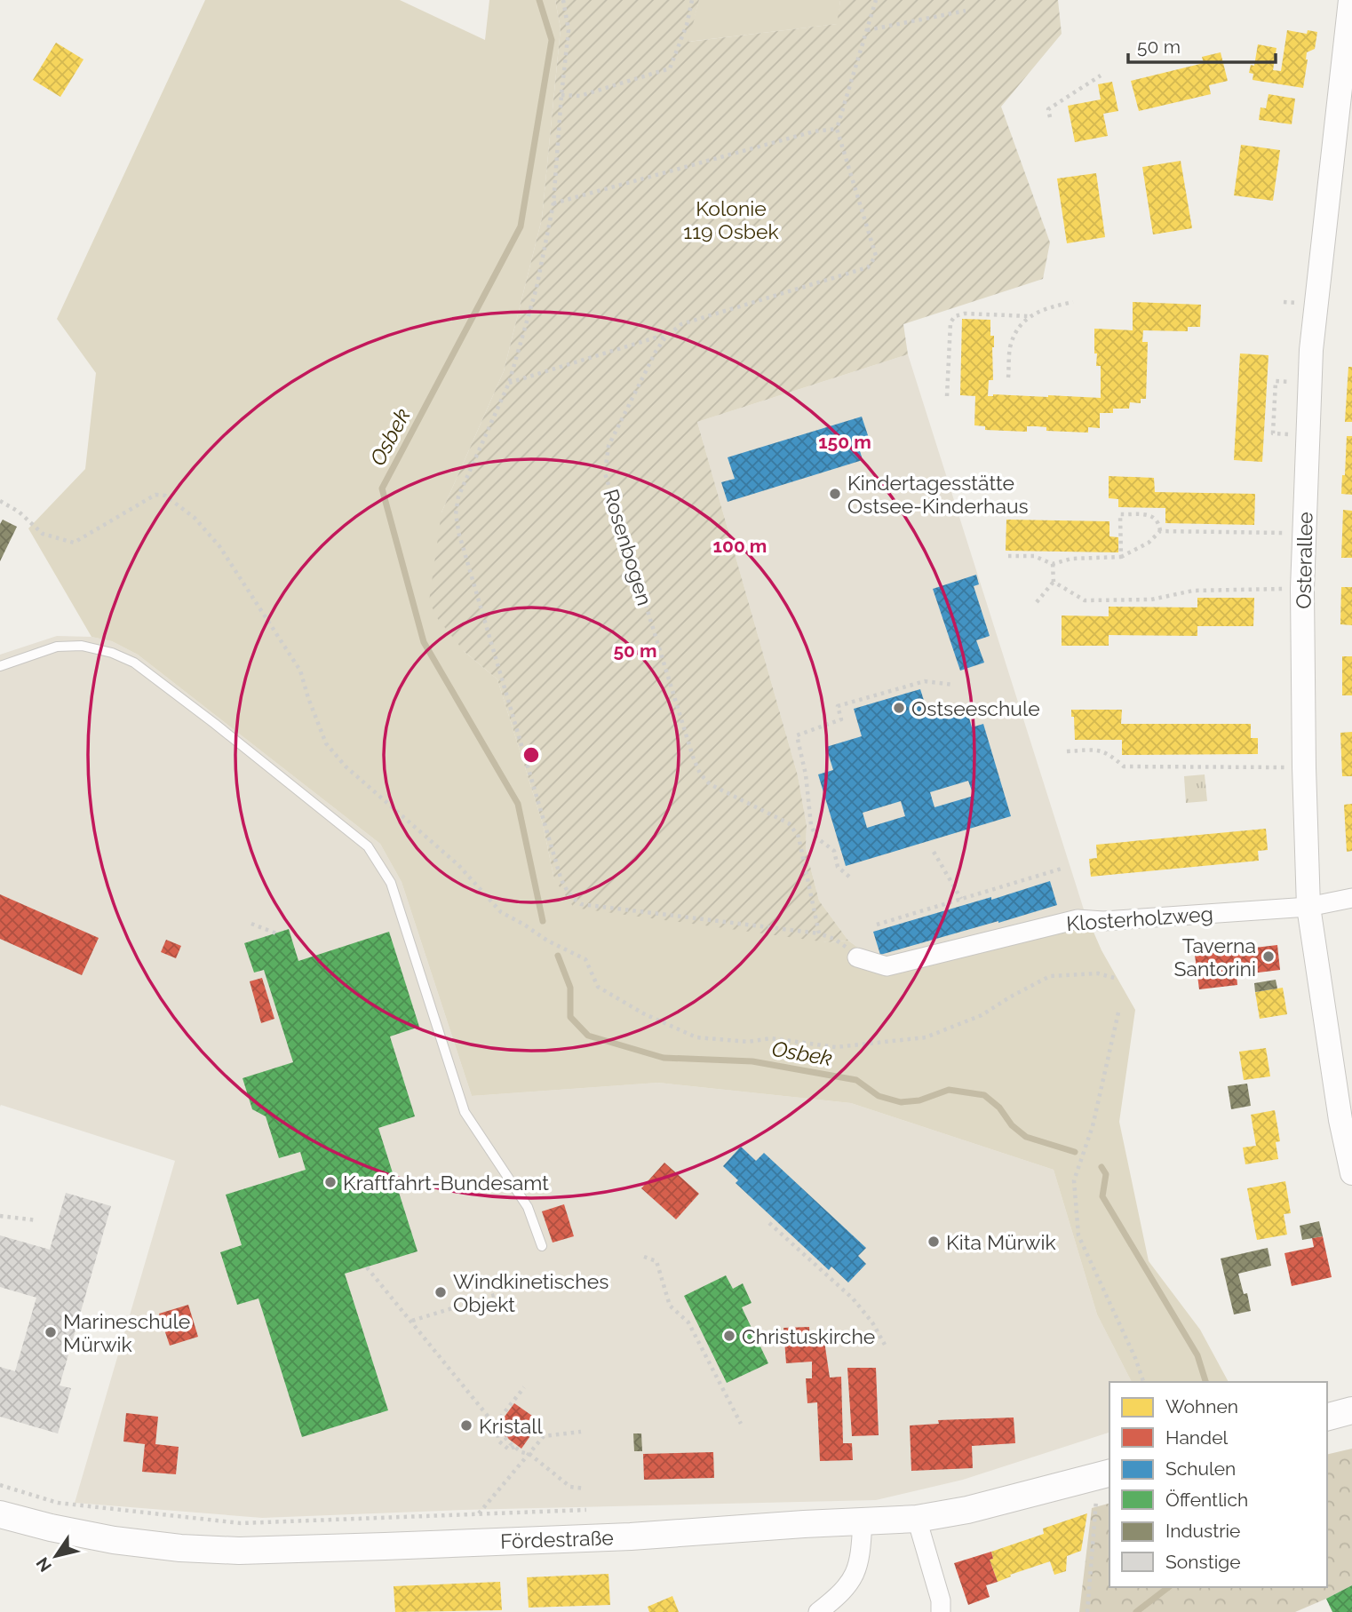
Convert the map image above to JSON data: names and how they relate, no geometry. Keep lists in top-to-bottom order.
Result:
{
  "streets": {
    "main road": ["Fördestraße"],
    "street": ["Osterallee", "Klosterholzweg"],
    "path": ["Rosenbogen"]
  },
  "crossings": [
    ["Osterallee", "Klosterholzweg"]
  ],
  "water": ["Osbek"],
  "parks": ["Kolonie 119 Osbek"],
  "places": [
    "Kindertagesstätte Ostsee-Kinderhaus",
    "Ostseeschule",
    "Taverna Santorini",
    "Kraftfahrt-Bundesamt",
    "Kita Mürwik",
    "Windkinetisches Objekt",
    "Marineschule Mürwik",
    "Christuskirche",
    "Kristall"
  ],
  "legend": [
    "Wohnen",
    "Handel",
    "Schulen",
    "Öffentlich",
    "Industrie",
    "Sonstige"
  ],
  "scale_bar": "50 m",
  "north": "bottom left",
  "rings": ["150 m", "100 m", "50 m"]
}
